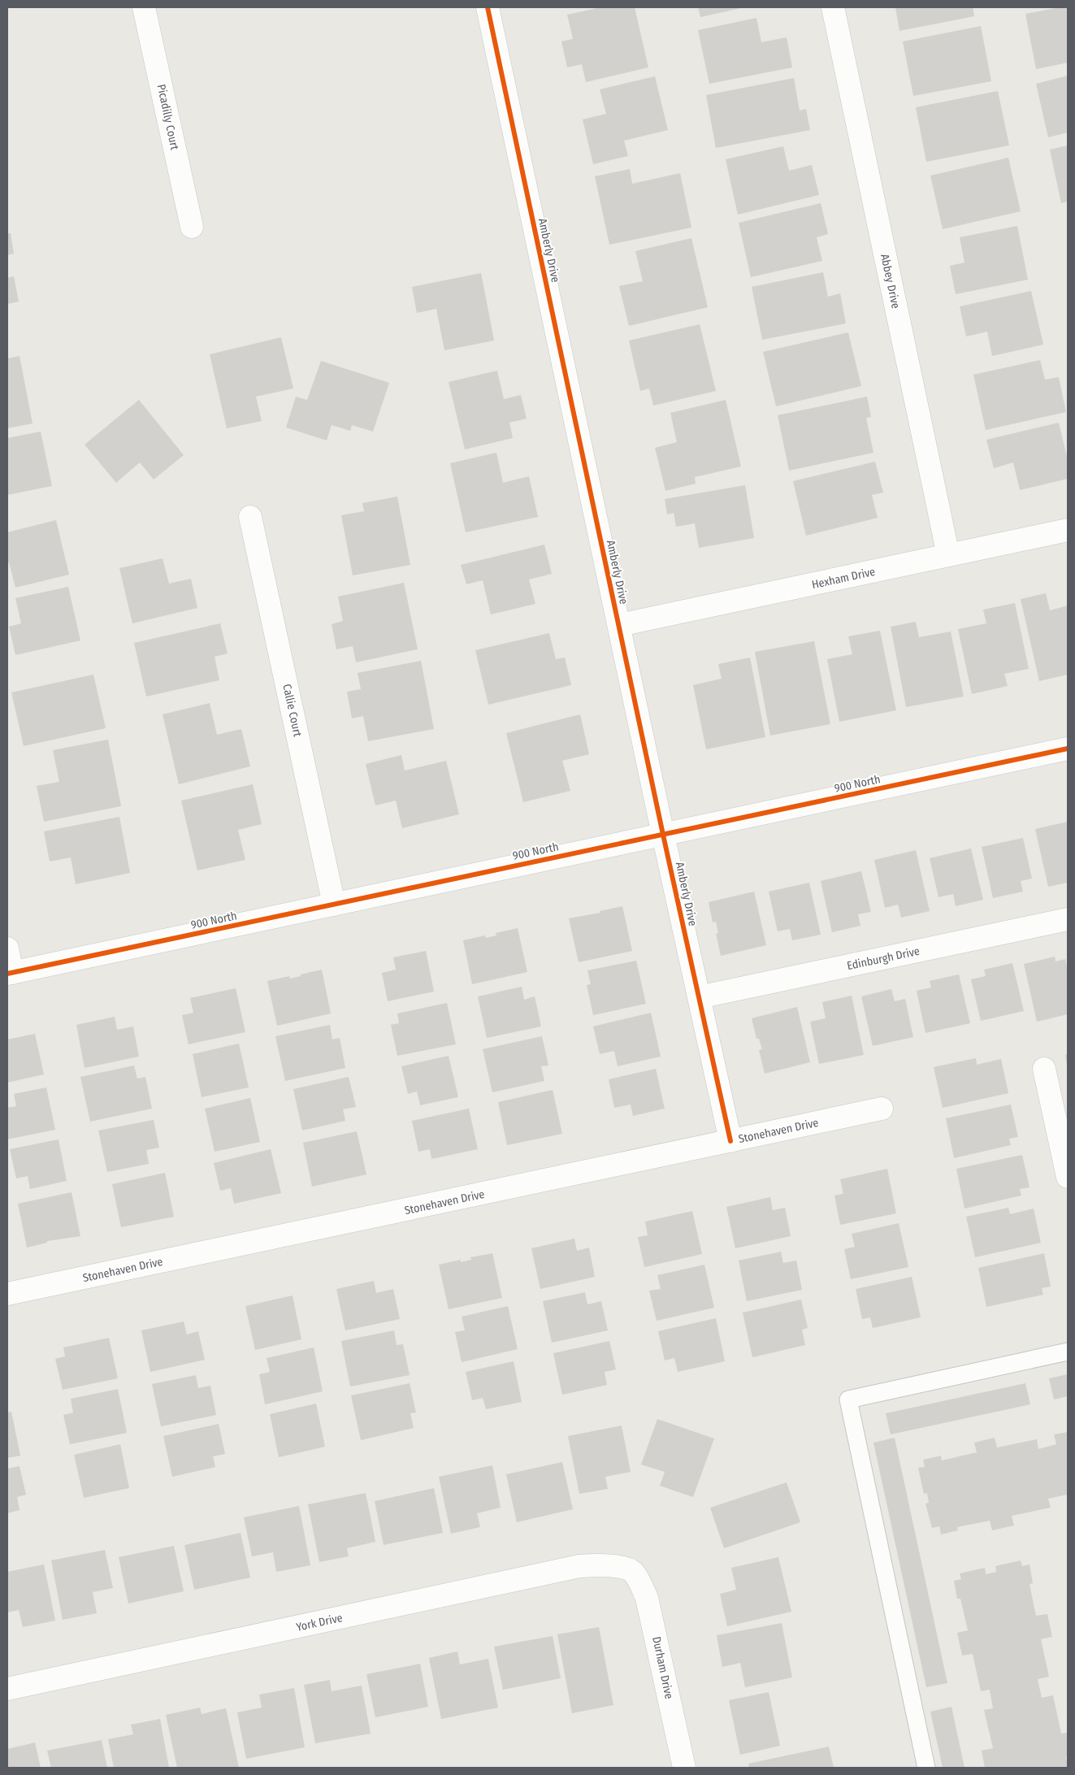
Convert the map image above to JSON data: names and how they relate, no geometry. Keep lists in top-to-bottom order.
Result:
{
  "streets": {
    "street": [
      "Picadilly Court",
      "Amberly Drive",
      "Abbey Drive",
      "Hexham Drive",
      "Callie Court",
      "900 North",
      "Edinburgh Drive",
      "Stonehaven Drive",
      "York Drive",
      "Durham Drive"
    ]
  },
  "crossings": [
    ["Amberly Drive", "Hexham Drive"],
    ["Amberly Drive", "900 North"],
    ["Amberly Drive", "Edinburgh Drive"],
    ["Amberly Drive", "Stonehaven Drive"],
    ["Abbey Drive", "Hexham Drive"],
    ["Callie Court", "900 North"],
    ["York Drive", "Durham Drive"]
  ]
}
